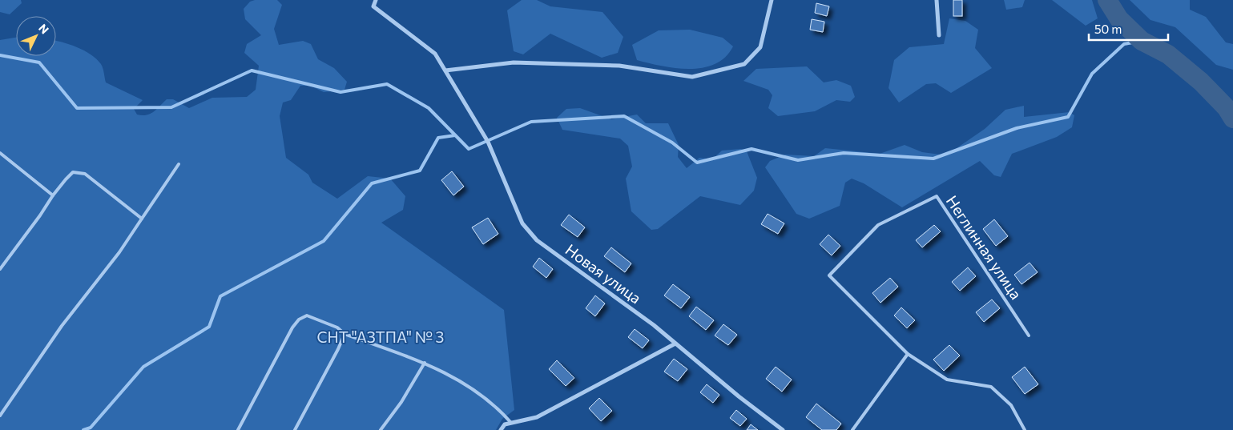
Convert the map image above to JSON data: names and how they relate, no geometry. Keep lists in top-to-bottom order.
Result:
{
  "streets": {
    "street": ["Новая улица"],
    "lane": ["Неглинная улица"]
  },
  "parks": ["СНТ \"АЗТПА\" № 3"],
  "scale_bar": "50 m",
  "north": "top right"
}
